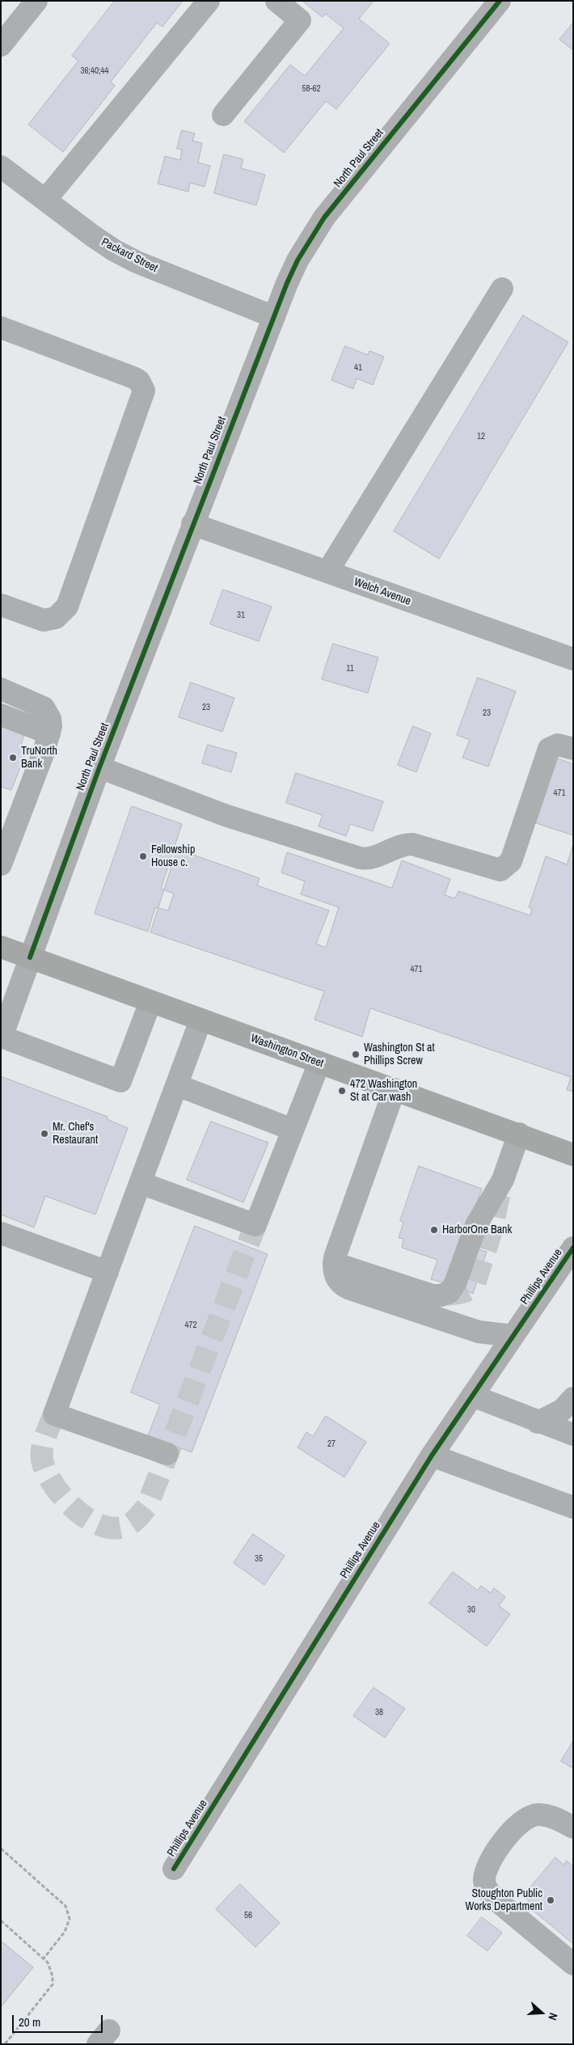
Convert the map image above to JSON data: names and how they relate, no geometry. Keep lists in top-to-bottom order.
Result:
{
  "streets": {
    "main road": ["Washington Street"],
    "street": [
      "North Paul Street",
      "Packard Street",
      "Welch Avenue",
      "Phillips Avenue"
    ]
  },
  "crossings": [
    ["North Paul Street", "Packard Street"],
    ["North Paul Street", "Welch Avenue"],
    ["North Paul Street", "Washington Street"]
  ],
  "places": [
    "TruNorth Bank",
    "Fellowship House c.",
    "Washington St at Phillips Screw",
    "472 Washington St at Car wash",
    "Mr. Chef's Restaurant",
    "HarborOne Bank",
    "Stoughton Public Works Department"
  ],
  "house_numbers": [
    "36;40;44",
    "58-62",
    "41",
    "12",
    "31",
    "11",
    "23",
    "23",
    "471",
    "471",
    "472",
    "27",
    "35",
    "30",
    "38",
    "56"
  ],
  "scale_bar": "20 m",
  "north": "right"
}
